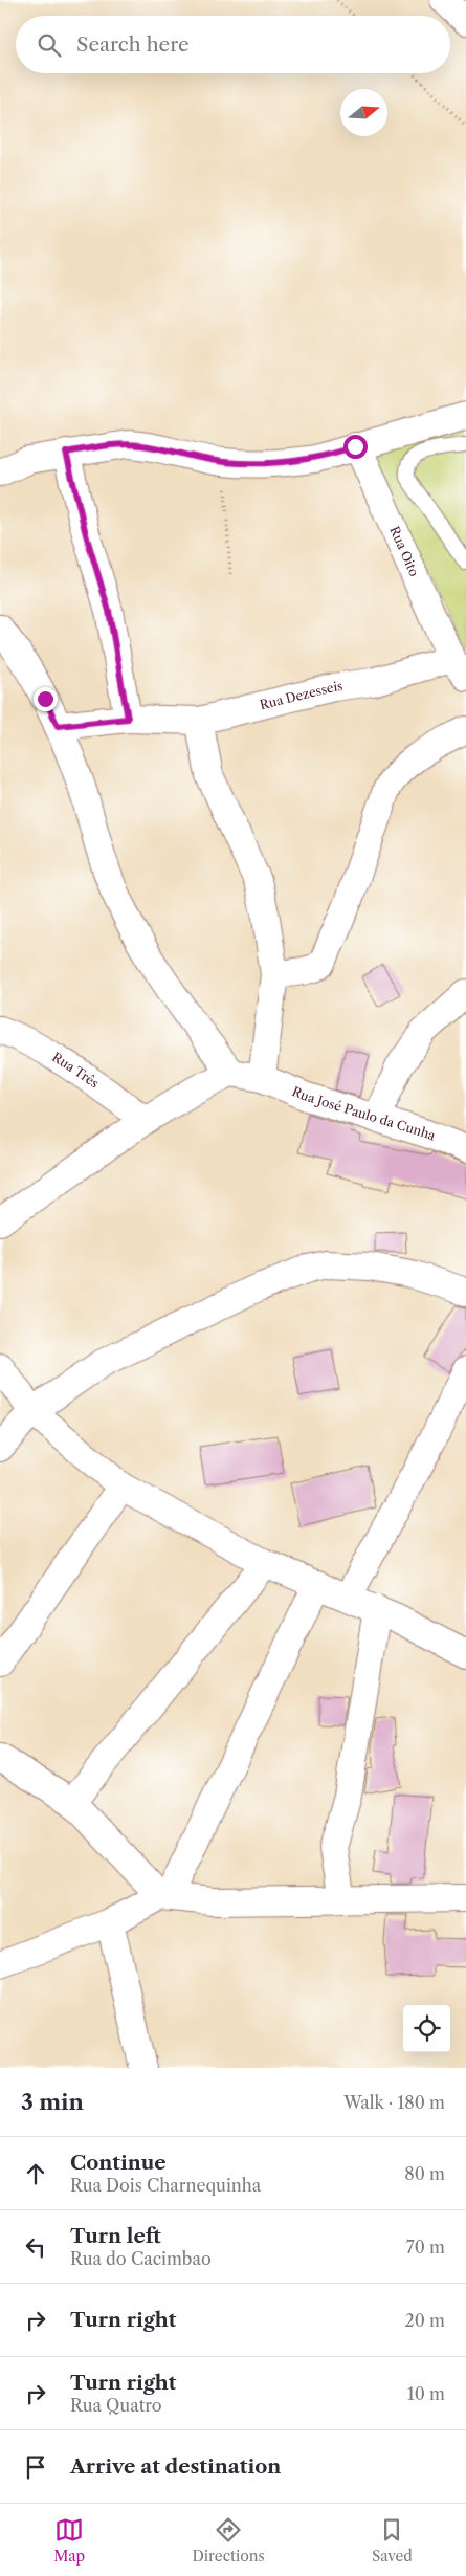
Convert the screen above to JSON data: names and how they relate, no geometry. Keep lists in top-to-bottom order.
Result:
{
  "streets": {
    "street": [
      "Rua Oito",
      "Rua Dezesseis",
      "Rua Três",
      "Rua José Paulo da Cunha"
    ]
  },
  "crossings": [
    ["Rua Oito", "Rua Dezesseis"]
  ],
  "north": "right",
  "page": {
    "search": "Search here",
    "heading": ["3 min", "Walk · 180 m"],
    "list": [
      ["Continue", "Rua Dois Charnequinha", "80 m"],
      ["Turn left", "Rua do Cacimbao", "70 m"],
      ["Turn right", "20 m"],
      ["Turn right", "Rua Quatro", "10 m"],
      "Arrive at destination"
    ],
    "nav": ["Map", "Directions", "Saved"]
  }
}
